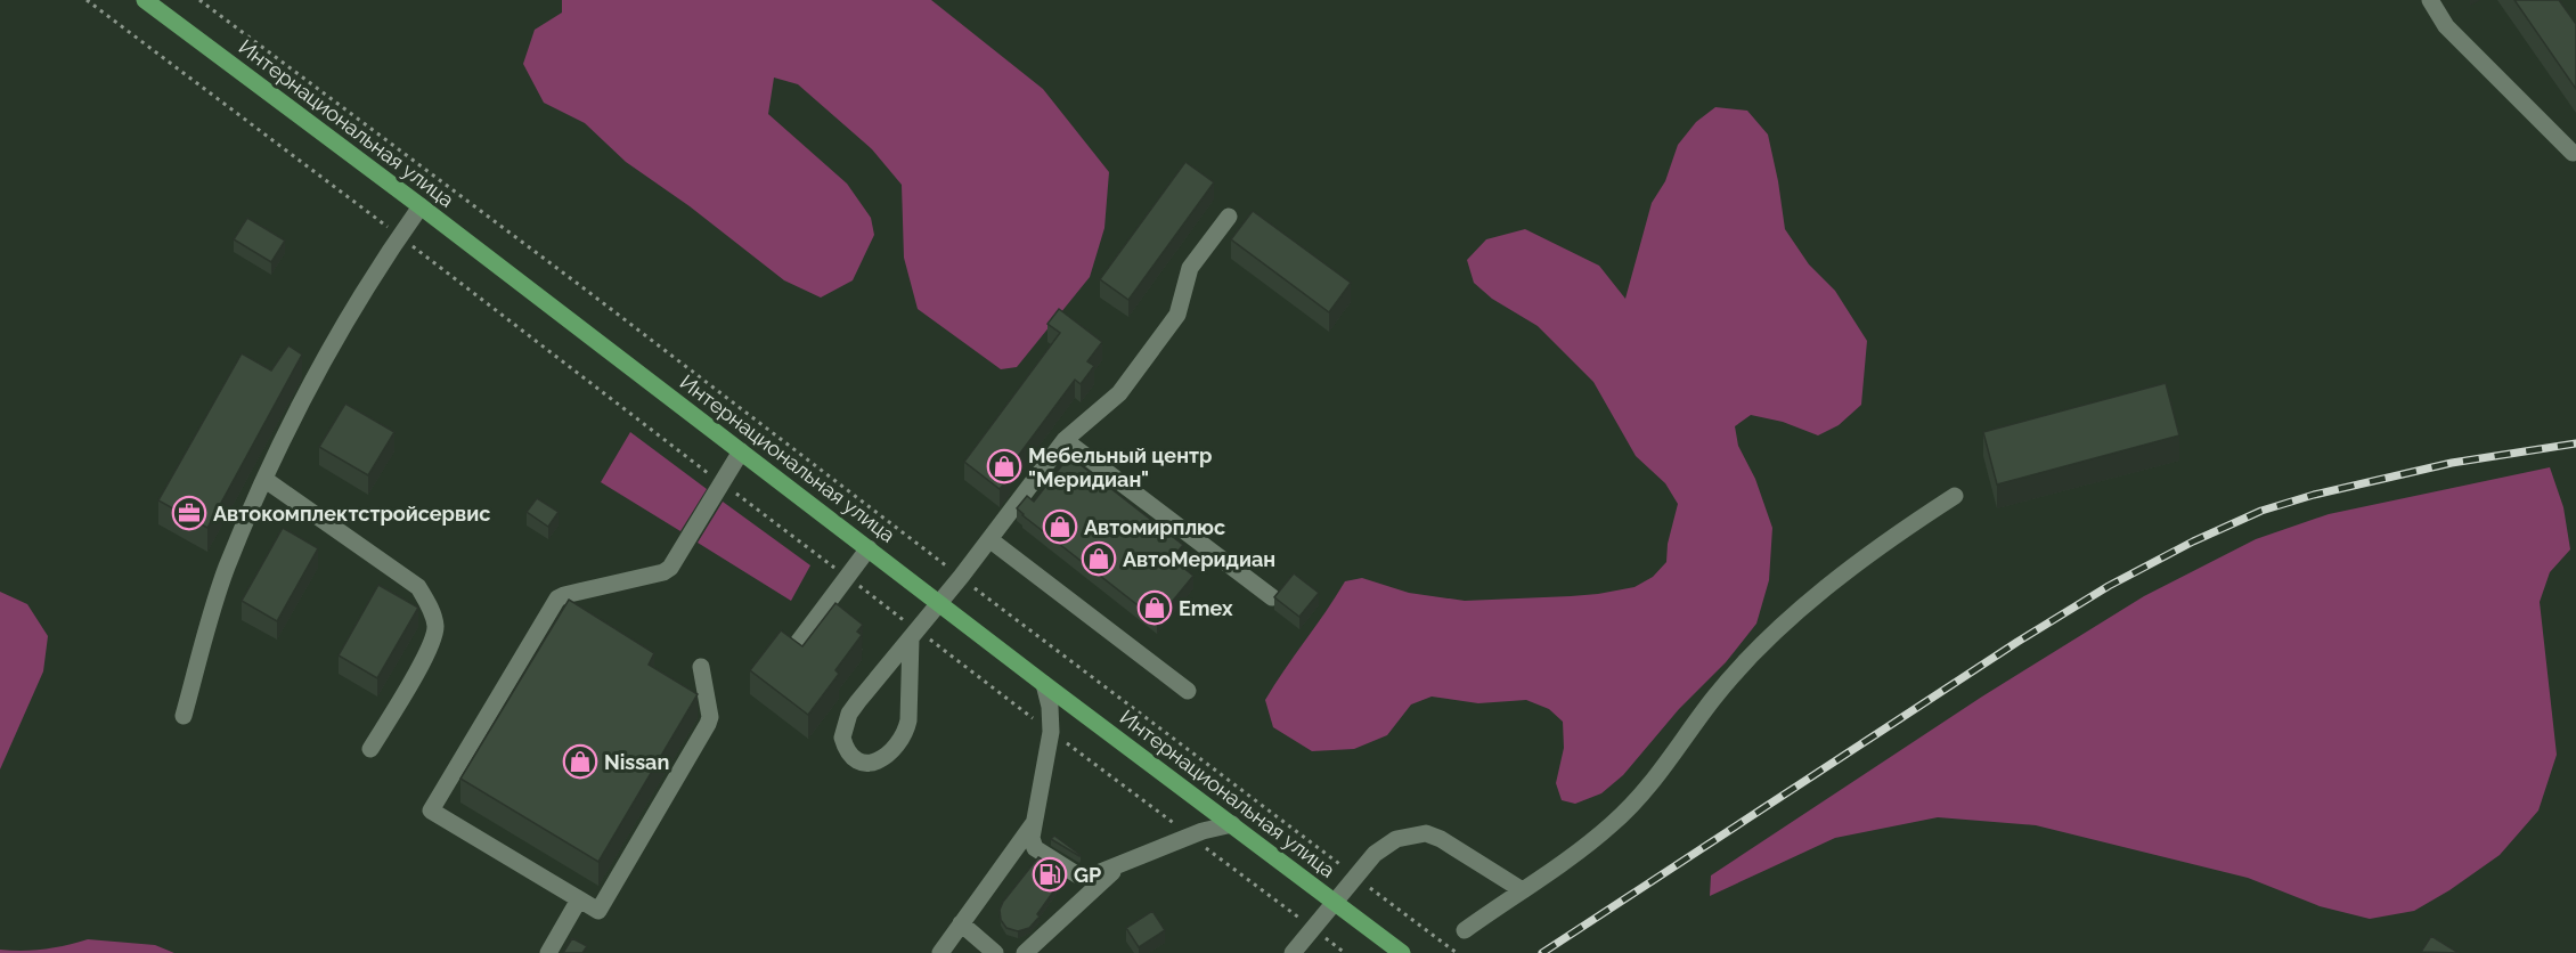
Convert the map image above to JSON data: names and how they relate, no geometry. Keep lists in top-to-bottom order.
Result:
{
  "streets": {
    "main road": ["Интернациональная улица"]
  },
  "places": {
    "shop": [
      "Мебельный центр \"Меридиан\"",
      "Автомирплюс",
      "АвтоМеридиан",
      "Emex",
      "Nissan"
    ],
    "office": ["Автокомплектстройсервис"],
    "fuel station": ["GP"]
  }
}
